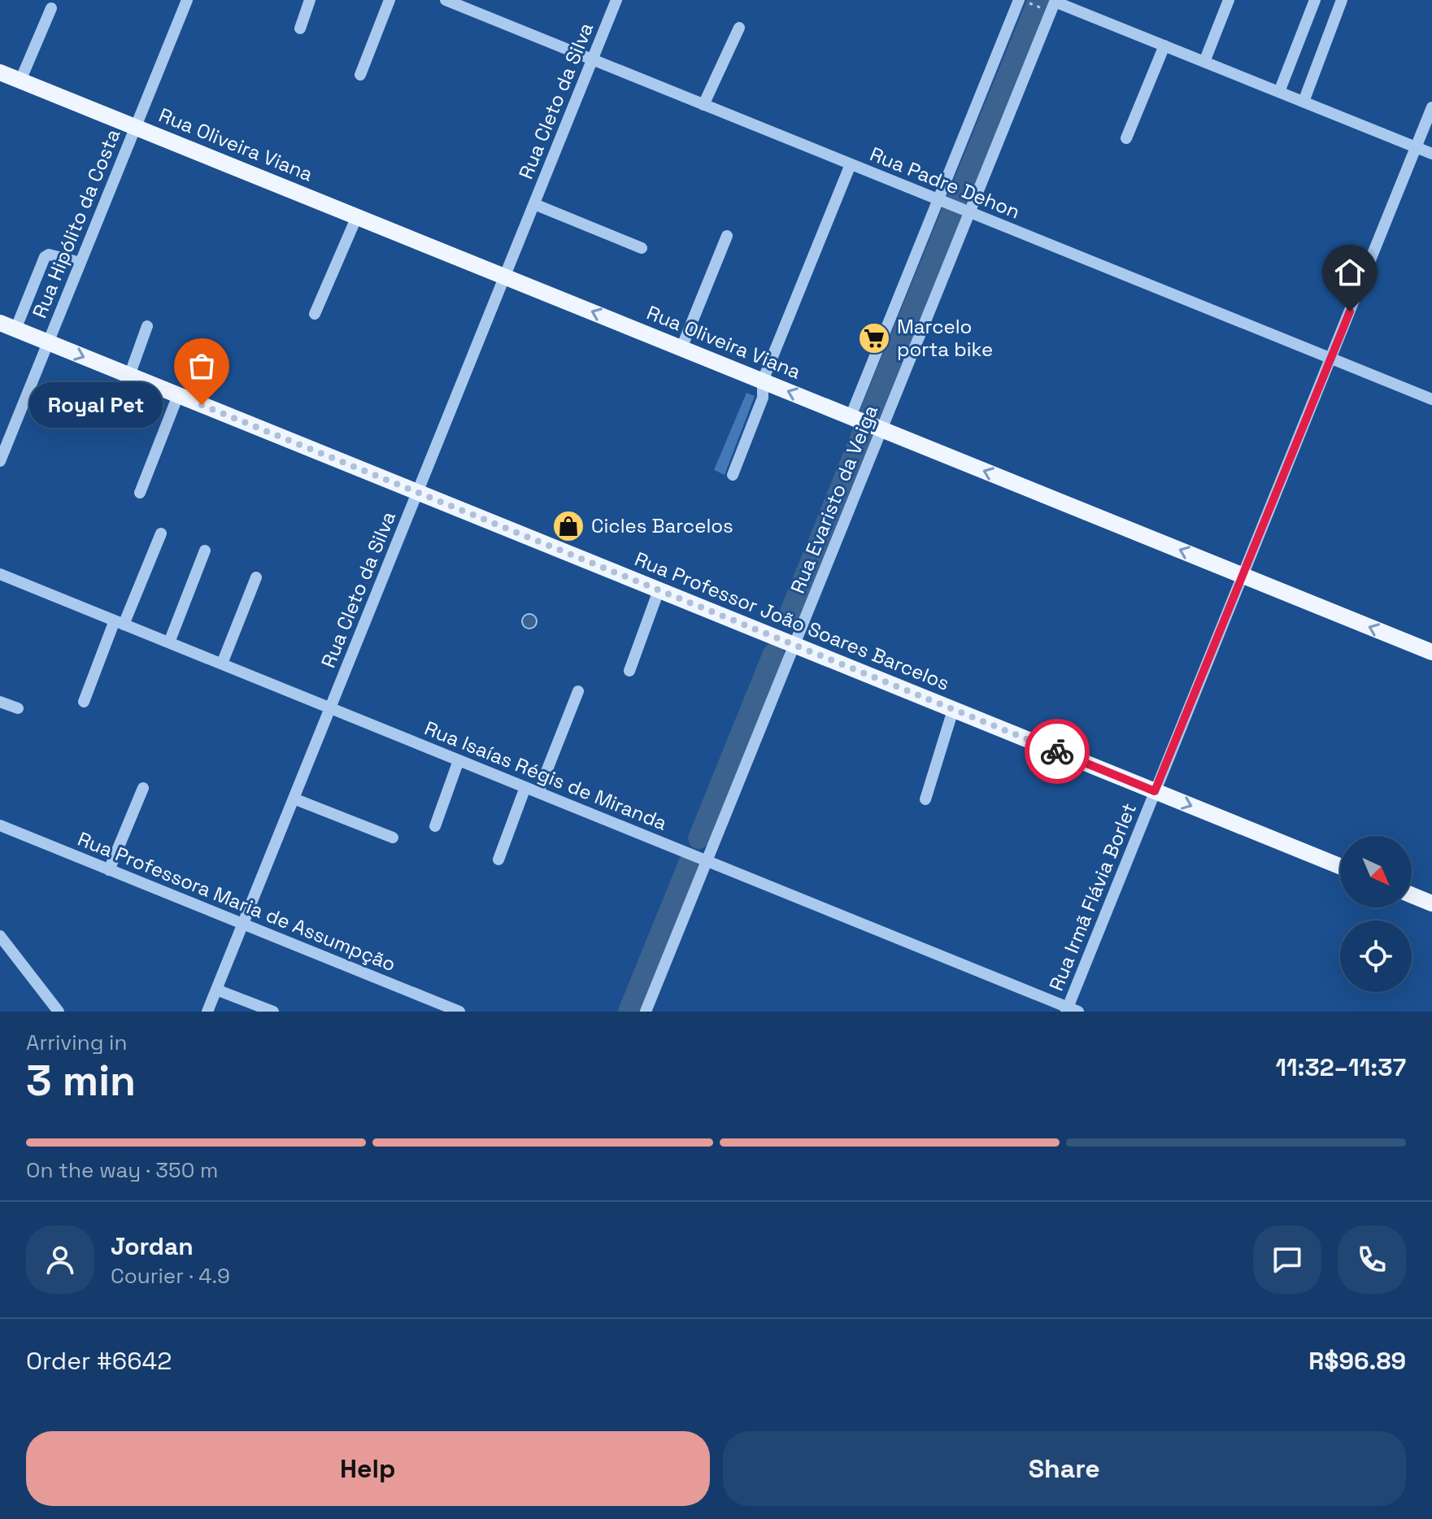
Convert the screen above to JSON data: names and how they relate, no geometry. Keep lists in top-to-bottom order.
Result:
{
  "streets": {
    "main road": ["Rua Oliveira Viana", "Rua Professor João Soares Barcelos"],
    "street": [
      "Rua Cleto da Silva",
      "Rua Padre Dehon",
      "Rua Hipólito da Costa",
      "Rua Evaristo da Veiga",
      "Rua Isaías Régis de Miranda",
      "Rua Irmã Flávia Borlet",
      "Rua Professora Maria de Assumpção"
    ]
  },
  "crossings": [
    ["Rua Cleto da Silva", "Rua Oliveira Viana"],
    ["Rua Cleto da Silva", "Rua Padre Dehon"],
    ["Rua Cleto da Silva", "Rua Professor João Soares Barcelos"],
    ["Rua Cleto da Silva", "Rua Isaías Régis de Miranda"],
    ["Rua Cleto da Silva", "Rua Professora Maria de Assumpção"],
    ["Rua Oliveira Viana", "Rua Hipólito da Costa"],
    ["Rua Oliveira Viana", "Rua Evaristo da Veiga"],
    ["Rua Oliveira Viana", "Rua Irmã Flávia Borlet"],
    ["Rua Padre Dehon", "Rua Evaristo da Veiga"],
    ["Rua Padre Dehon", "Rua Irmã Flávia Borlet"],
    ["Rua Hipólito da Costa", "Rua Professor João Soares Barcelos"],
    ["Rua Evaristo da Veiga", "Rua Professor João Soares Barcelos"],
    ["Rua Evaristo da Veiga", "Rua Isaías Régis de Miranda"],
    ["Rua Professor João Soares Barcelos", "Rua Irmã Flávia Borlet"],
    ["Rua Isaías Régis de Miranda", "Rua Irmã Flávia Borlet"]
  ],
  "one_way": ["Rua Oliveira Viana"],
  "places": {
    "supermarket": ["Marcelo porta bike"],
    "other": ["Royal Pet"],
    "shop": ["Cicles Barcelos"]
  },
  "north": "bottom right",
  "page": {
    "bubble": "Royal Pet",
    "heading": ["3 min", "Arriving in", "11:32–11:37"],
    "panel": [
      "Jordan",
      "Courier · 4.9",
      "Order #6642",
      "R$96.89"
    ],
    "bar": "On the way · 350 m",
    "buttons": ["Help", "Share"]
  }
}
